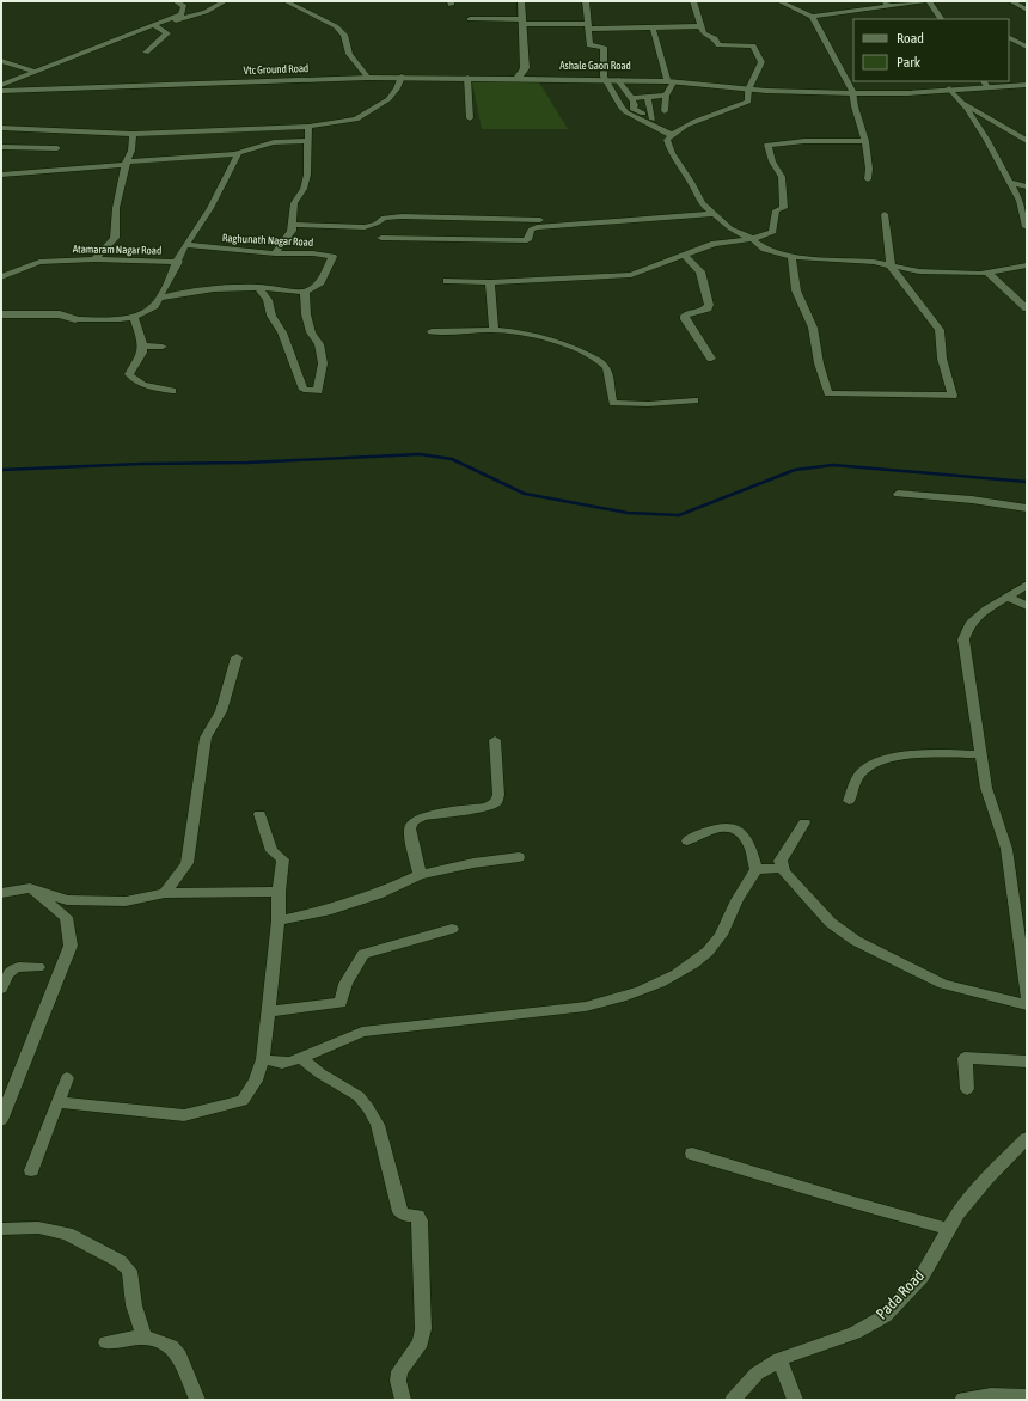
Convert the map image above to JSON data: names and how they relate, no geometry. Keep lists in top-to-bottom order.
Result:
{
  "streets": {
    "street": [
      "Ashale Gaon Road",
      "Vtc Ground Road",
      "Raghunath Nagar Road",
      "Atamaram Nagar Road",
      "Pada Road"
    ]
  },
  "crossings": [
    ["Ashale Gaon Road", "Vtc Ground Road"]
  ],
  "legend": ["Road", "Park"]
}
